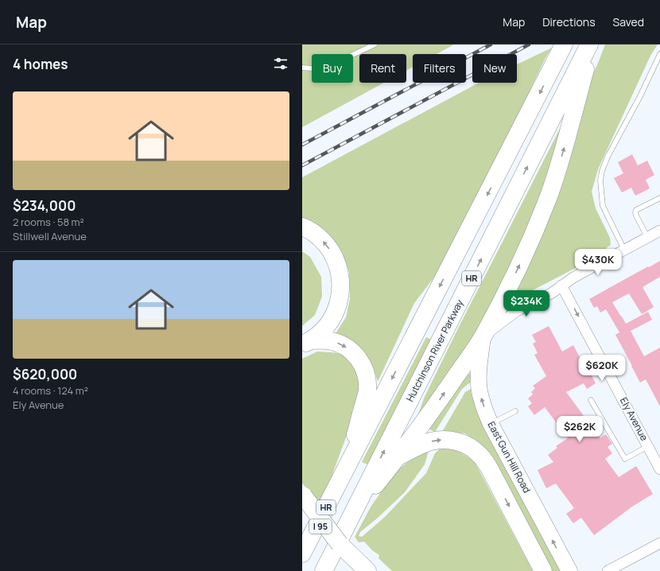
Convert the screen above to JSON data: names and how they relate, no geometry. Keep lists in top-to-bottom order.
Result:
{
  "streets": {
    "highway": ["HR", "Hutchinson River Parkway", "I 95"],
    "main road": ["East Gun Hill Road"],
    "street": ["Ely Avenue"]
  },
  "one_way": ["Ely Avenue", "East Gun Hill Road"],
  "page": {
    "header": "Map",
    "nav": ["Map", "Directions", "Saved"],
    "heading": "4 homes",
    "chip": [
      "Buy",
      "Rent",
      "Filters",
      "New"
    ],
    "list": [
      {
        "name": "$234,000",
        "note": "2 rooms · 58 m² · Stillwell Avenue"
      },
      {
        "name": "$620,000",
        "note": "4 rooms · 124 m² · Ely Avenue"
      }
    ],
    "price": [
      "$430K",
      "$234K",
      "$620K",
      "$262K"
    ]
  }
}
